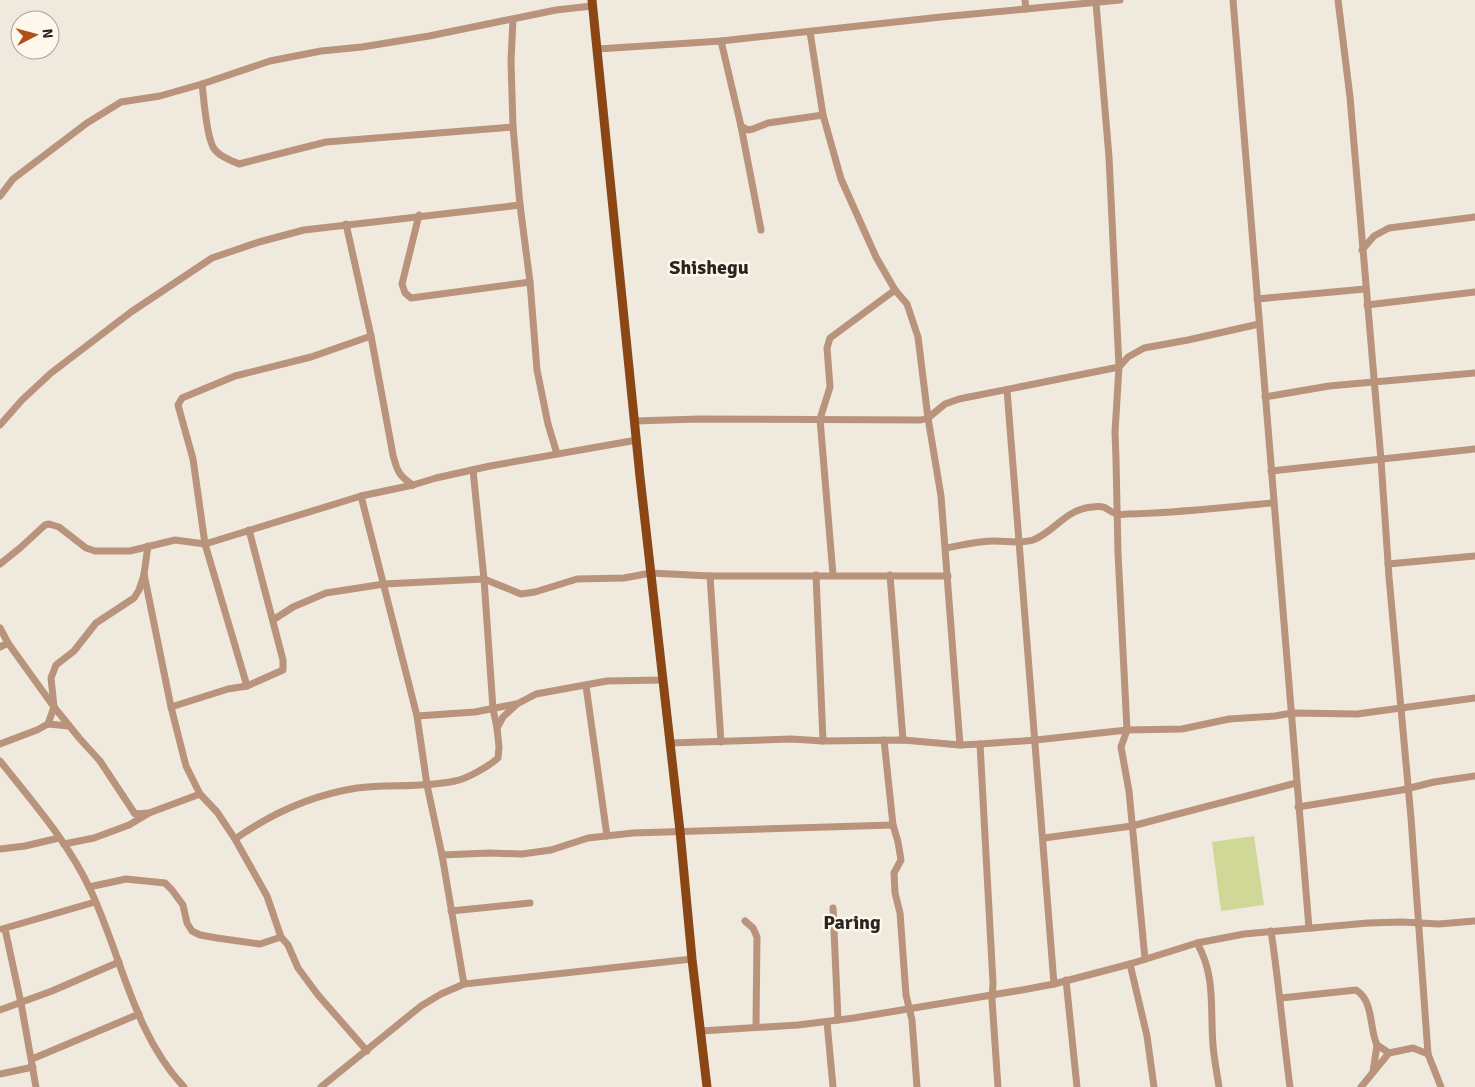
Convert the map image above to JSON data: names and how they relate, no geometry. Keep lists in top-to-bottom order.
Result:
{
  "districts": ["Shishegu", "Paring"],
  "north": "right"
}
